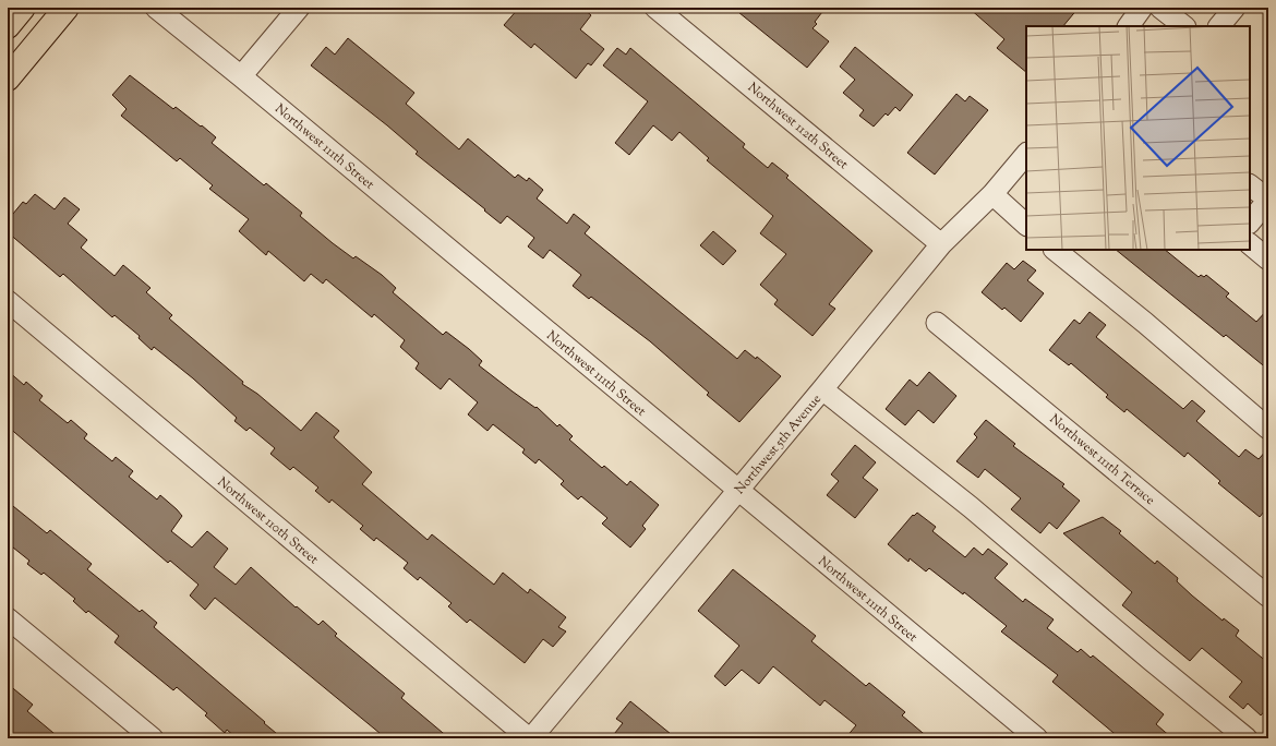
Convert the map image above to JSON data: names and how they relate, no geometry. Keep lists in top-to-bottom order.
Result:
{
  "streets": {
    "street": [
      "Northwest 112th Street",
      "Northwest 111th Street",
      "Northwest 5th Avenue",
      "Northwest 111th Terrace",
      "Northwest 110th Street"
    ]
  },
  "crossings": [
    ["Northwest 112th Street", "Northwest 5th Avenue"],
    ["Northwest 111th Street", "Northwest 5th Avenue"],
    ["Northwest 5th Avenue", "Northwest 110th Street"]
  ]
}
